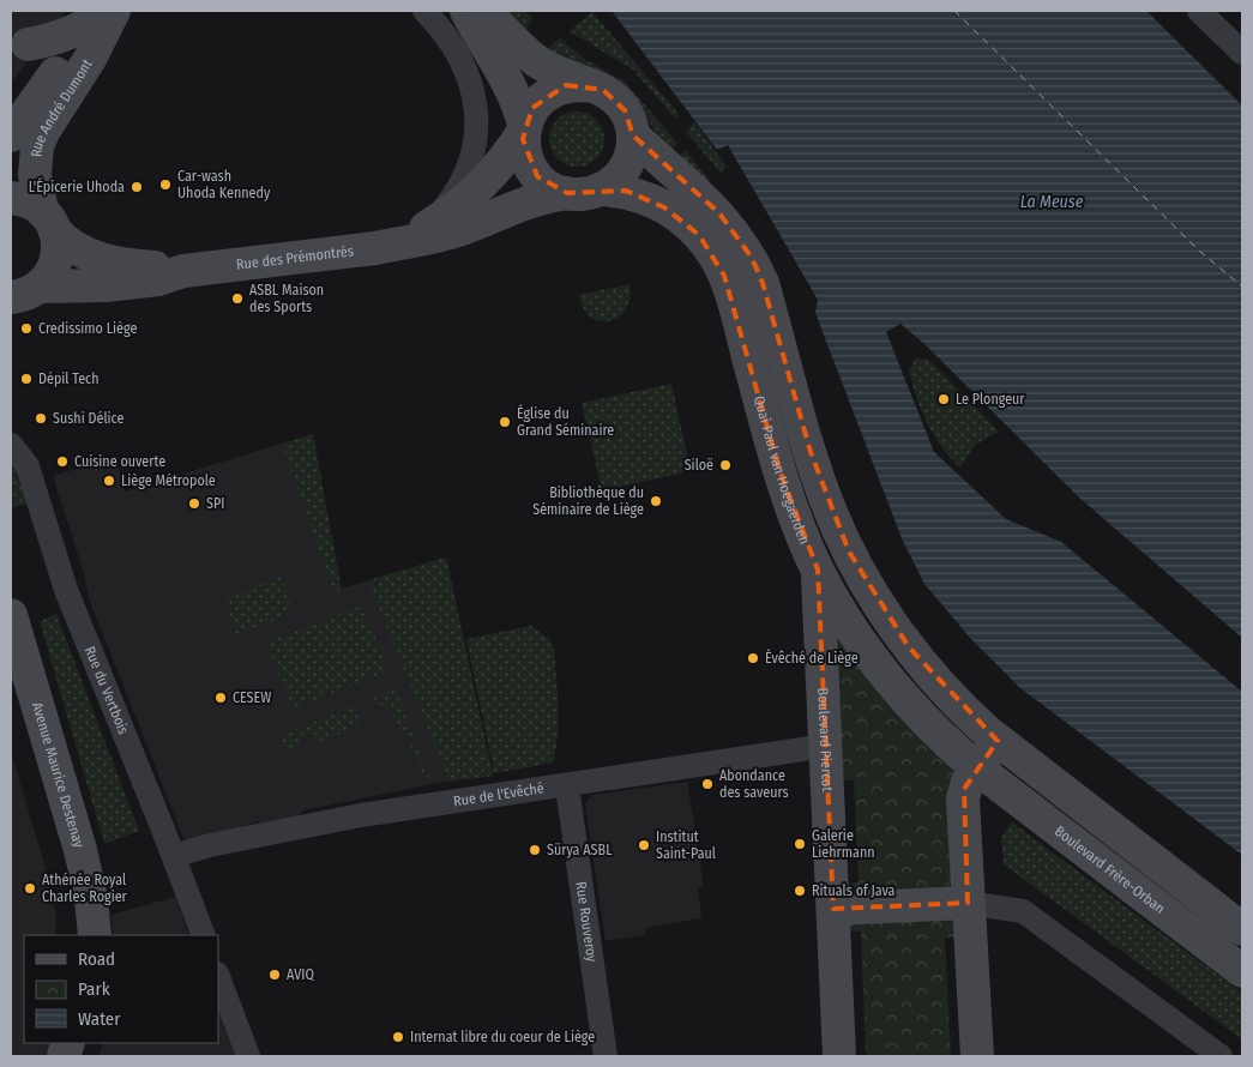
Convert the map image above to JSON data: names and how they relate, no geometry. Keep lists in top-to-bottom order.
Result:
{
  "streets": {
    "street": [
      "Rue André Dumont",
      "Rue des Prémontrés",
      "Quai Paul van Hoegaerden",
      "Rue du Vertbois",
      "Boulevard Piercot",
      "Avenue Maurice Destenay",
      "Rue de l'Evêché",
      "Boulevard Frère-Orban",
      "Rue Rouveroy"
    ]
  },
  "crossings": [
    ["Rue André Dumont", "Rue des Prémontrés"],
    ["Rue des Prémontrés", "Quai Paul van Hoegaerden"],
    ["Quai Paul van Hoegaerden", "Boulevard Piercot"],
    ["Quai Paul van Hoegaerden", "Boulevard Frère-Orban"],
    ["Rue du Vertbois", "Rue de l'Evêché"],
    ["Boulevard Piercot", "Rue de l'Evêché"],
    ["Rue de l'Evêché", "Rue Rouveroy"]
  ],
  "water": ["La Meuse"],
  "places": [
    "Car-wash Uhoda Kennedy",
    "L'Épicerie Uhoda",
    "ASBL Maison des Sports",
    "Credissimo Liège",
    "Dépil Tech",
    "Le Plongeur",
    "Sushi Délice",
    "Église du Grand Séminaire",
    "Cuisine ouverte",
    "Siloë",
    "Liège Métropole",
    "Bibliothèque du Séminaire de Liège",
    "SPI",
    "Évêché de Liège",
    "CESEW",
    "Abondance des saveurs",
    "Galerie Liehrmann",
    "Institut Saint-Paul",
    "Sürya ASBL",
    "Athénée Royal Charles Rogier",
    "Rituals of Java",
    "AVIQ",
    "Internat libre du coeur de Liège"
  ],
  "legend": ["Road", "Park", "Water"]
}
